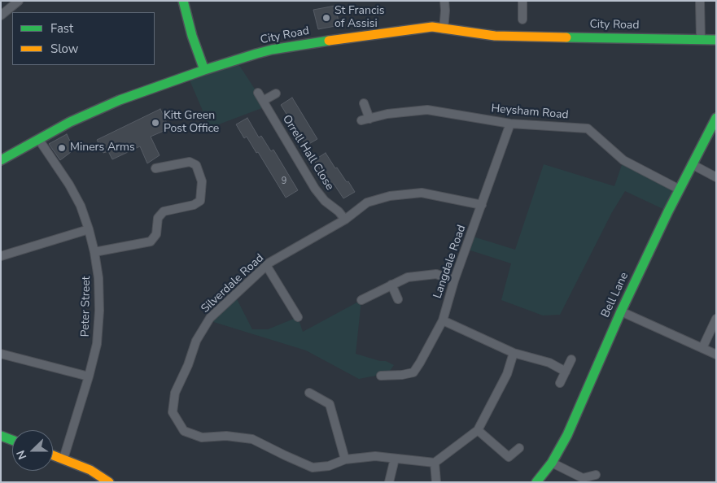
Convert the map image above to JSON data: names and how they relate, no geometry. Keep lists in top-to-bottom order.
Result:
{
  "streets": {
    "street": [
      "City Road",
      "Heysham Road",
      "Orrell Hall Close",
      "Langdale Road",
      "Silverdale Road",
      "Bell Lane",
      "Peter Street"
    ]
  },
  "crossings": [
    ["City Road", "Peter Street"],
    ["Heysham Road", "Langdale Road"],
    ["Heysham Road", "Bell Lane"],
    ["Orrell Hall Close", "Silverdale Road"],
    ["Langdale Road", "Silverdale Road"]
  ],
  "places": ["St Francis of Assisi", "Kitt Green Post Office", "Miners Arms"],
  "house_numbers": ["9"],
  "legend": ["Fast", "Slow"],
  "north": "left"
}
